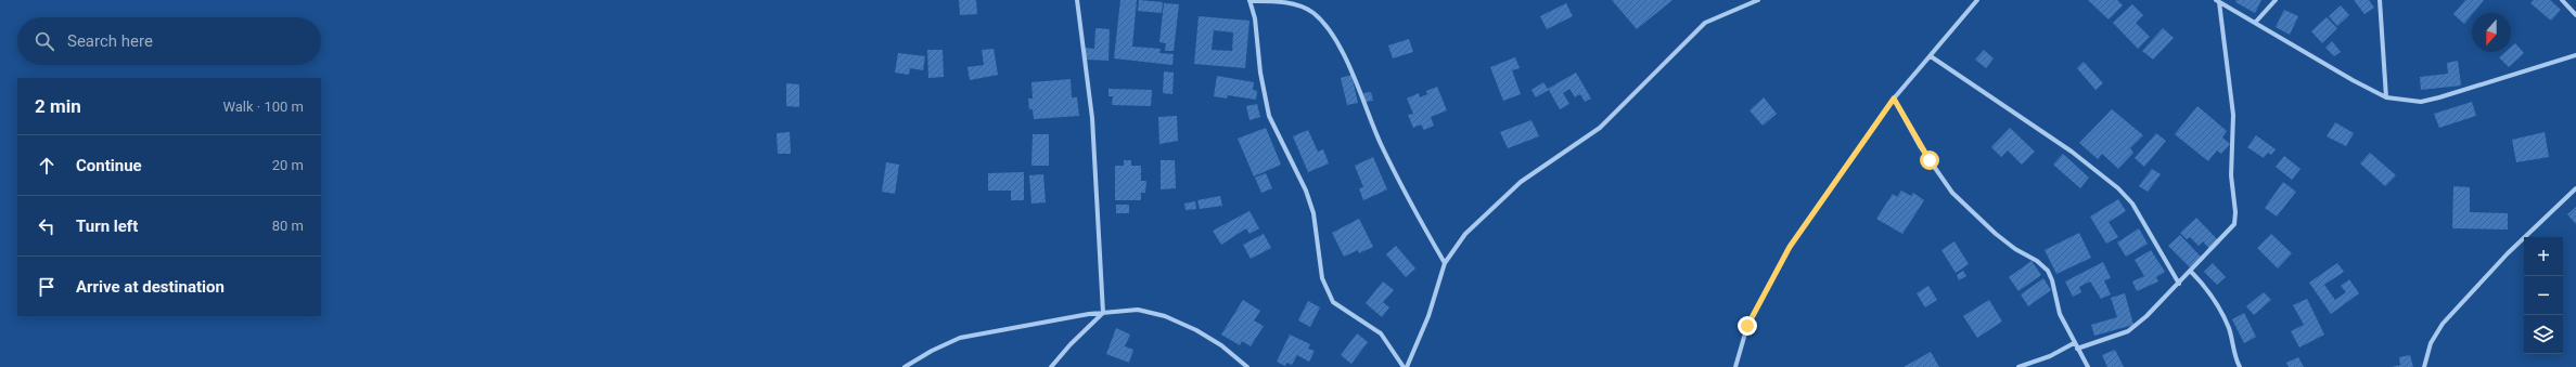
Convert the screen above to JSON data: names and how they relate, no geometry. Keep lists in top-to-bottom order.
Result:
{
  "north": "bottom",
  "page": {
    "search": "Search here",
    "heading": ["2 min", "Walk · 100 m"],
    "list": [
      ["Continue", "20 m"],
      ["Turn left", "80 m"],
      "Arrive at destination"
    ],
    "map_buttons": ["+", "−"]
  }
}
